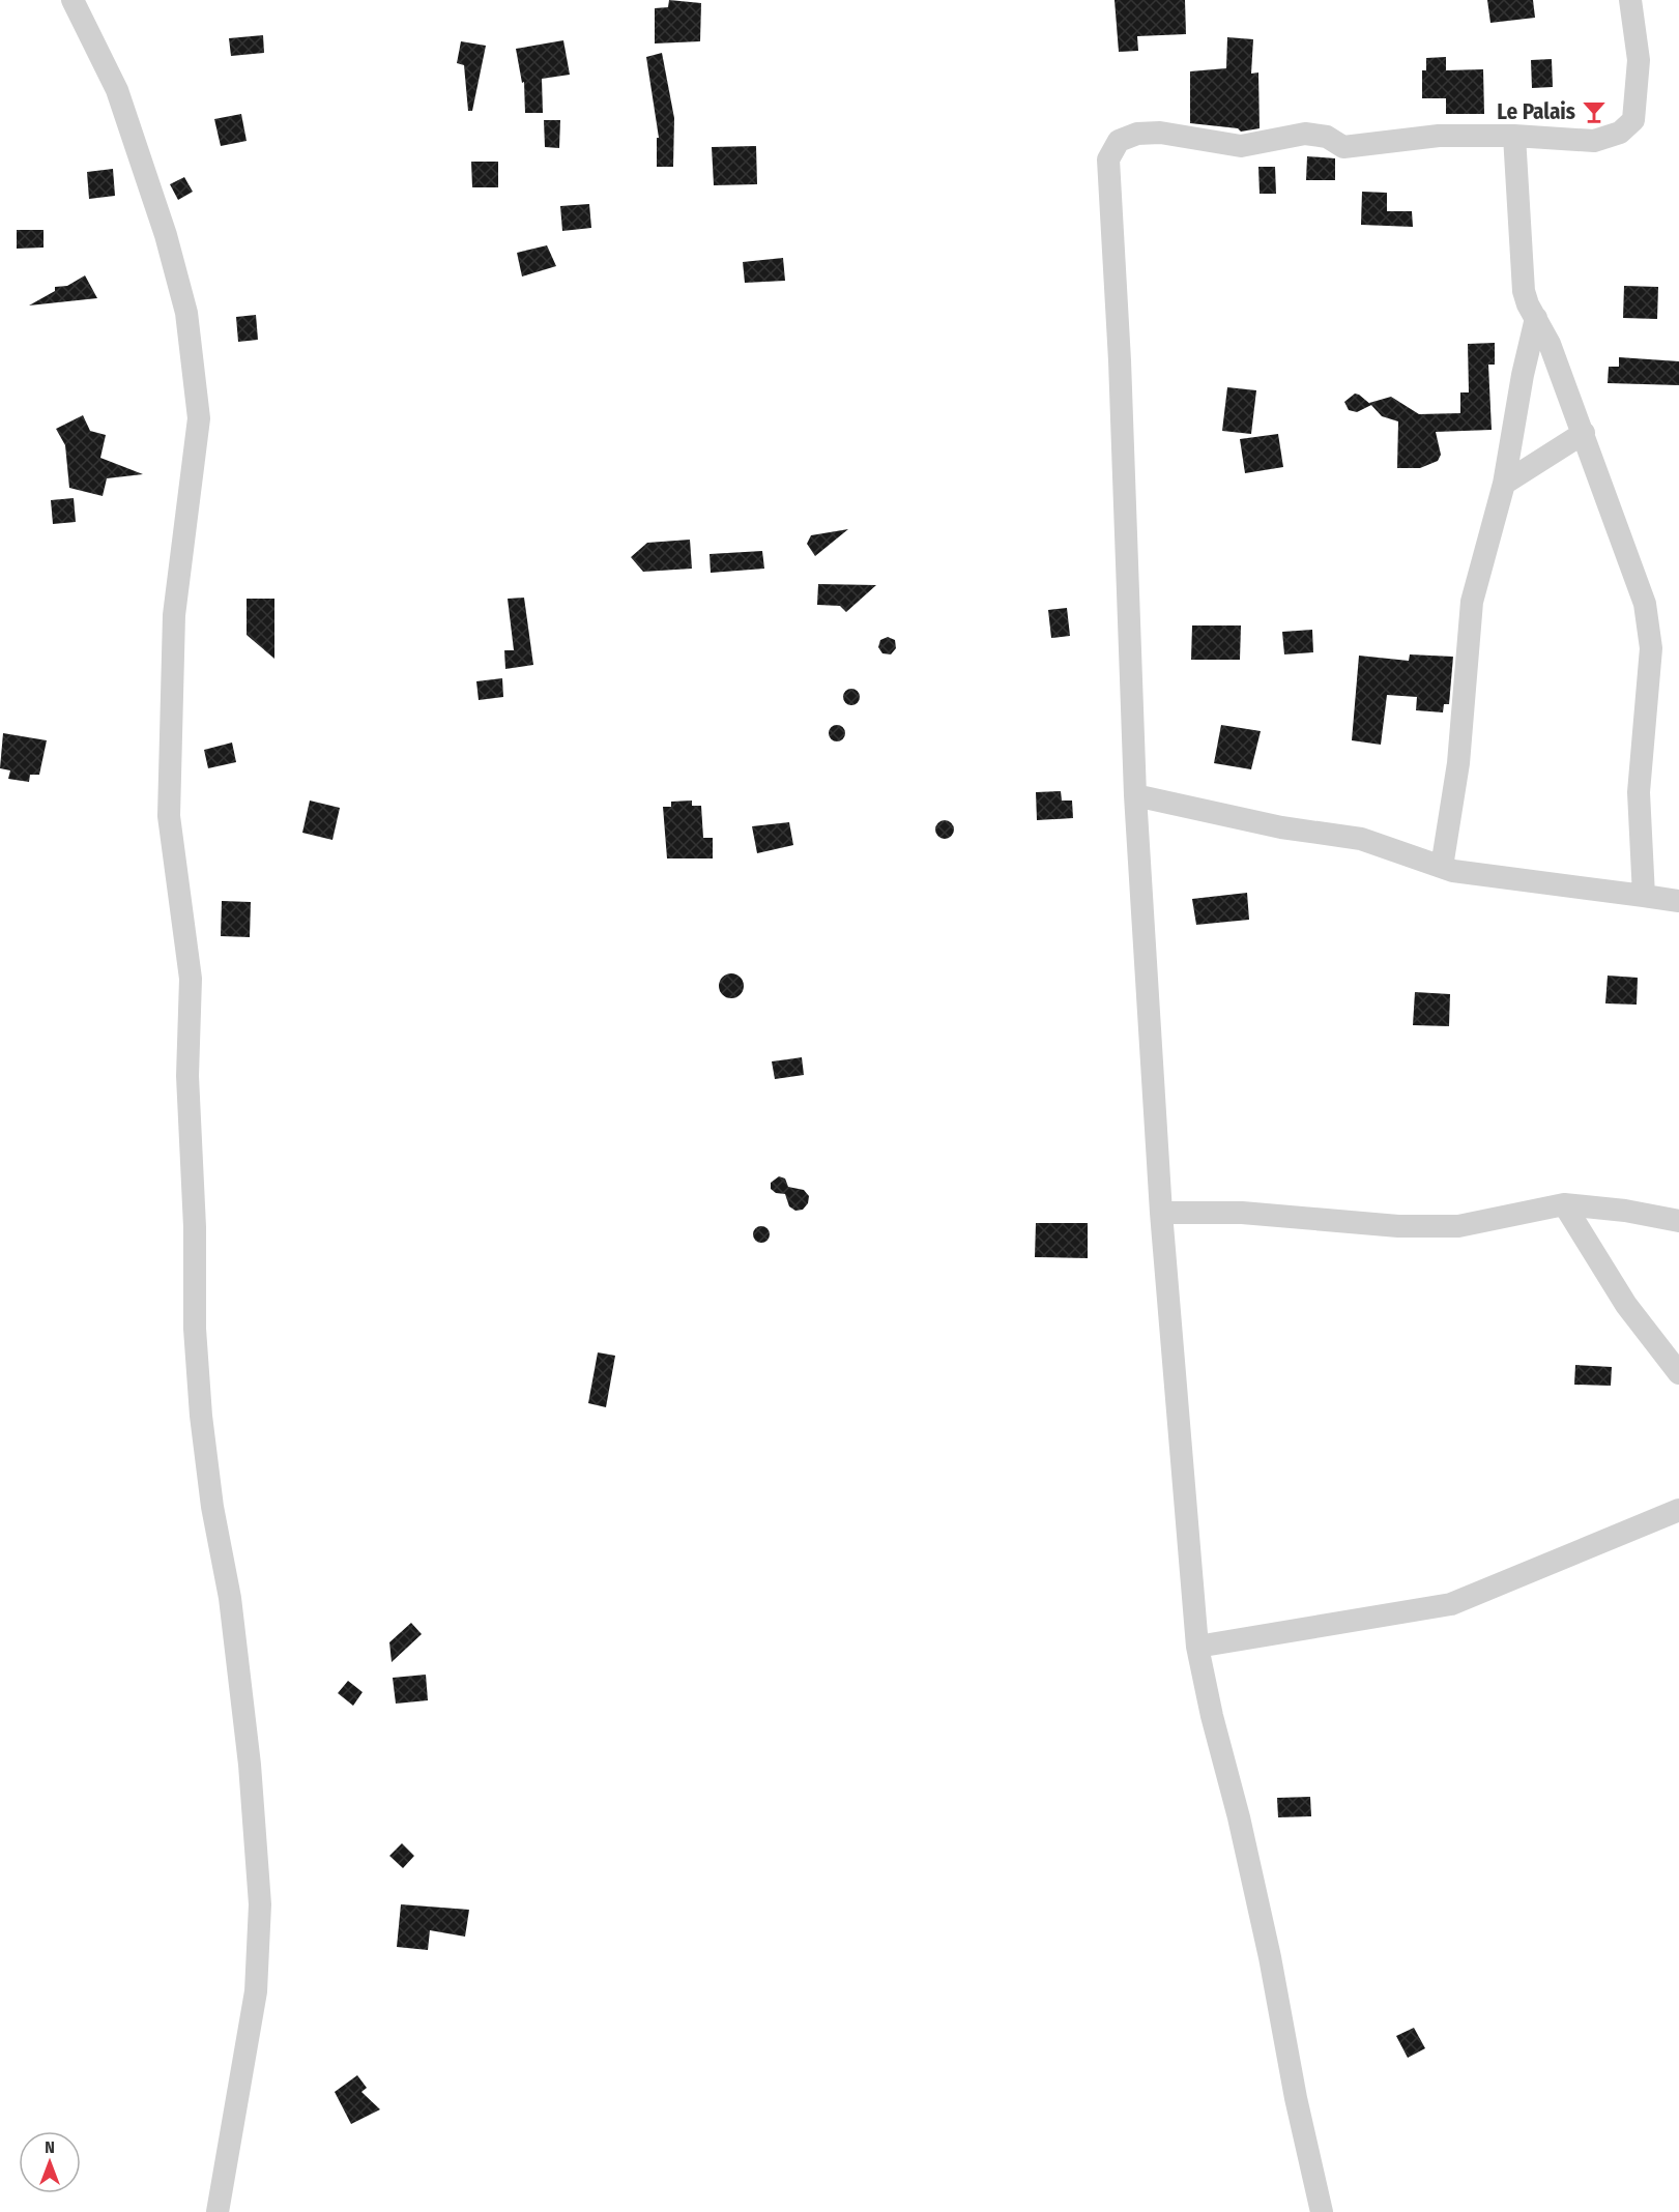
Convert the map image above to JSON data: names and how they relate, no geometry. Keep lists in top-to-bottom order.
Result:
{
  "places": {
    "bar": ["Le Palais"]
  },
  "north": "top"
}
